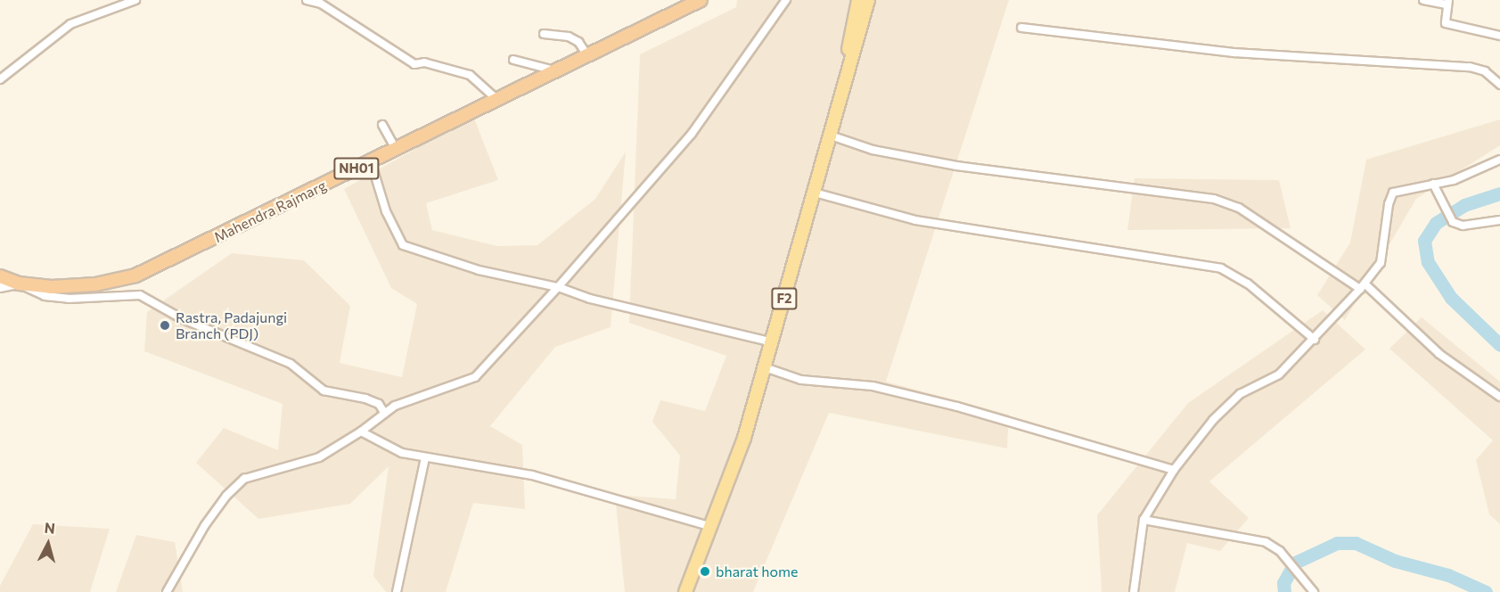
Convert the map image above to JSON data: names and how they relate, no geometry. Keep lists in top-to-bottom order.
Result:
{
  "streets": {
    "highway": ["NH01", "Mahendra Rajmarg"],
    "main road": ["F2"]
  },
  "places": ["Rastra, Padajungi Branch (PDJ)", "bharat home"],
  "north": "top"
}
